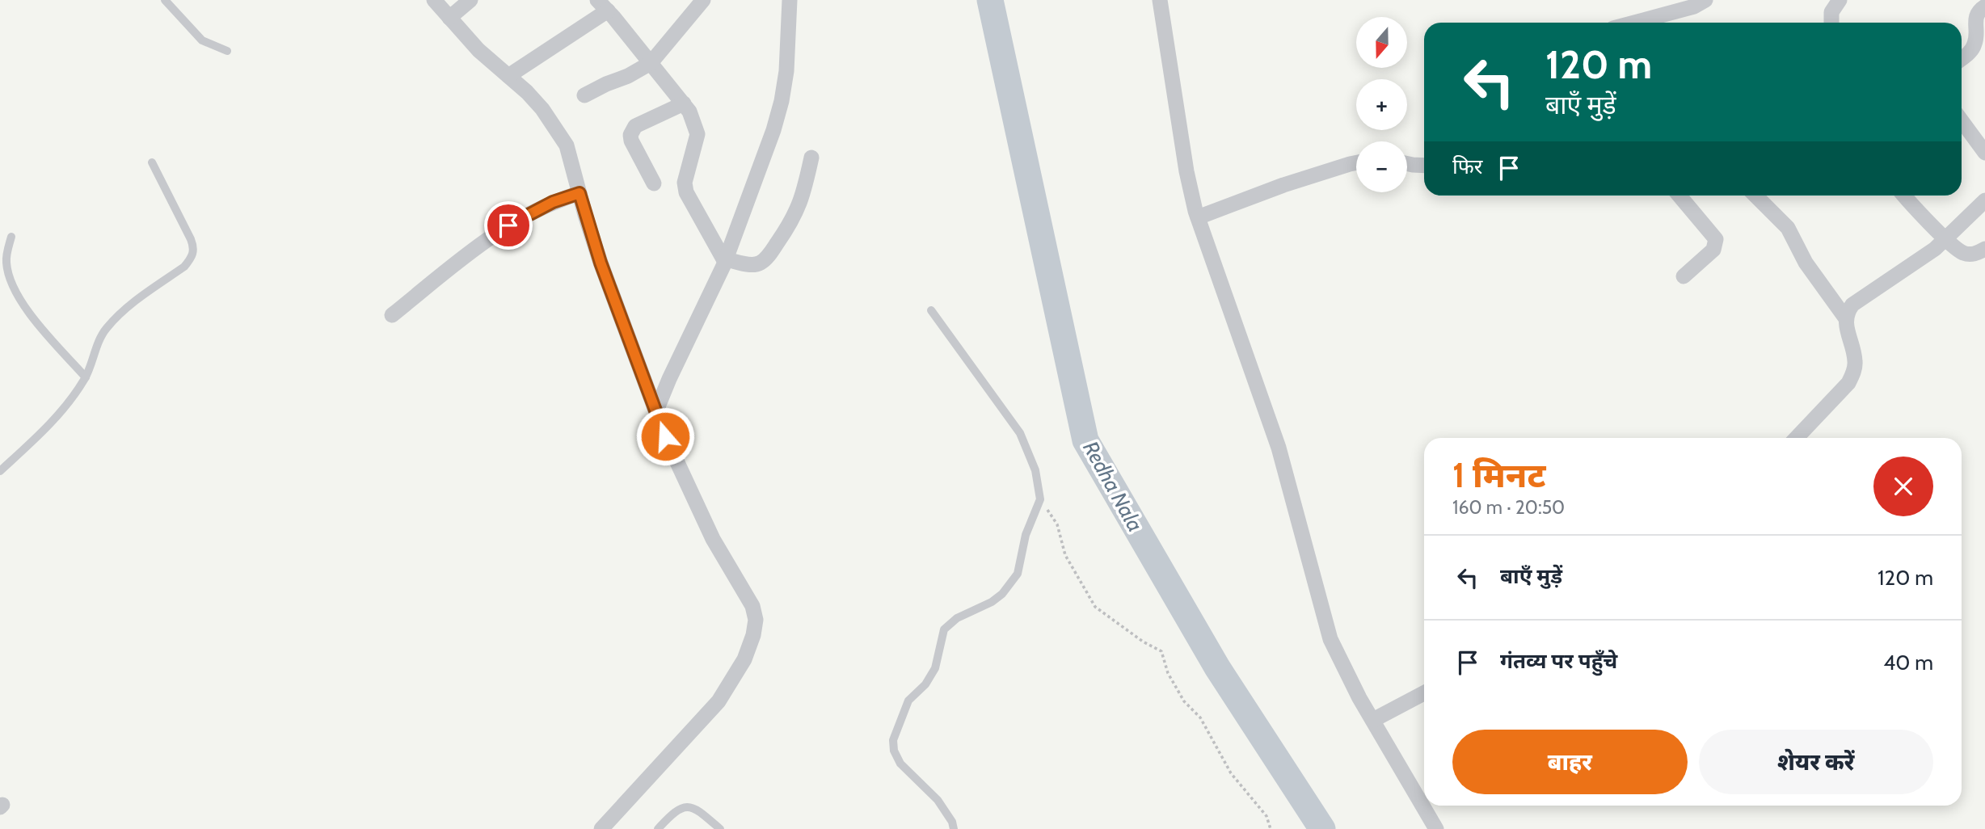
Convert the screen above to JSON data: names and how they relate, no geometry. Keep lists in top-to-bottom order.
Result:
{
  "water": ["Redha Nala"],
  "north": "bottom",
  "page": {
    "map_buttons": ["+", "−"],
    "turn": ["120 m", "बाएँ मुड़ें"],
    "then": "फिर",
    "heading": ["1 मिनट", "160 m · 20:50"],
    "list": [
      {
        "name": "बाएँ मुड़ें",
        "value": "120 m"
      },
      {
        "name": "गंतव्य पर पहुँचे",
        "value": "40 m"
      }
    ],
    "buttons": ["बाहर", "शेयर करें"]
  }
}
